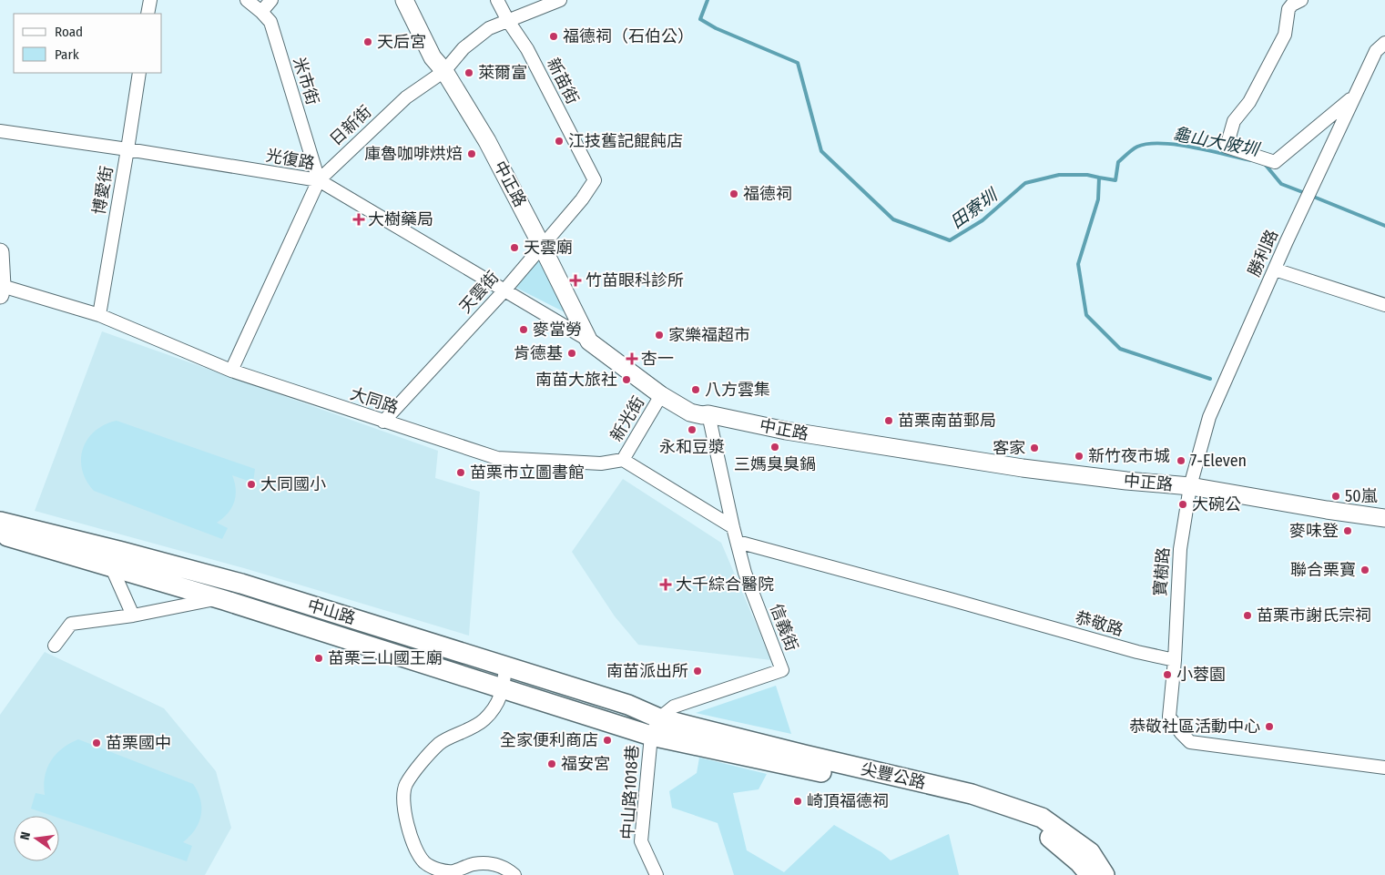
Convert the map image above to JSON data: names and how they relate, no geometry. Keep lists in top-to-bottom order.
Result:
{
  "streets": {
    "main road": ["中山路", "尖豐公路"],
    "street": [
      "米市街",
      "新苗街",
      "日新街",
      "光復路",
      "中正路",
      "博愛街",
      "勝利路",
      "天雲街",
      "大同路",
      "新光街",
      "寶樹路",
      "恭敬路",
      "信義街",
      "中山路1018巷"
    ]
  },
  "crossings": [
    ["米市街", "日新街"],
    ["米市街", "光復路"],
    ["新苗街", "日新街"],
    ["新苗街", "天雲街"],
    ["日新街", "光復路"],
    ["日新街", "中正路"],
    ["日新街", "大同路"],
    ["光復路", "中正路"],
    ["光復路", "博愛街"],
    ["光復路", "天雲街"],
    ["中正路", "勝利路"],
    ["中正路", "天雲街"],
    ["中正路", "新光街"],
    ["中正路", "寶樹路"],
    ["中正路", "信義街"],
    ["博愛街", "大同路"],
    ["勝利路", "寶樹路"],
    ["天雲街", "大同路"],
    ["大同路", "新光街"],
    ["寶樹路", "恭敬路"],
    ["中山路", "信義街"],
    ["中山路", "尖豐公路"],
    ["中山路", "中山路1018巷"],
    ["恭敬路", "信義街"],
    ["信義街", "尖豐公路"],
    ["信義街", "中山路1018巷"],
    ["尖豐公路", "中山路1018巷"]
  ],
  "water": ["龜山大陂圳", "田寮圳"],
  "places": {
    "other": [
      "福德祠（石伯公）",
      "天后宮",
      "萊爾富",
      "江技舊記餛飩店",
      "庫魯咖啡烘焙",
      "福德祠",
      "天雲廟",
      "麥當勞",
      "家樂福超市",
      "肯德基",
      "南苗大旅社",
      "八方雲集",
      "苗栗南苗郵局",
      "永和豆漿",
      "三媽臭臭鍋",
      "客家",
      "新竹夜市城",
      "7-Eleven",
      "苗栗市立圖書館",
      "大同國小",
      "50嵐",
      "大碗公",
      "麥味登",
      "聯合栗寶",
      "苗栗市謝氏宗祠",
      "苗栗三山國王廟",
      "南苗派出所",
      "小蓉園",
      "恭敬社區活動中心",
      "全家便利商店",
      "苗栗國中",
      "福安宮",
      "崎頂福德祠"
    ],
    "health": [
      "大樹藥局",
      "竹苗眼科診所",
      "杏一",
      "大千綜合醫院"
    ]
  },
  "legend": ["Road", "Park"],
  "north": "left"
}
